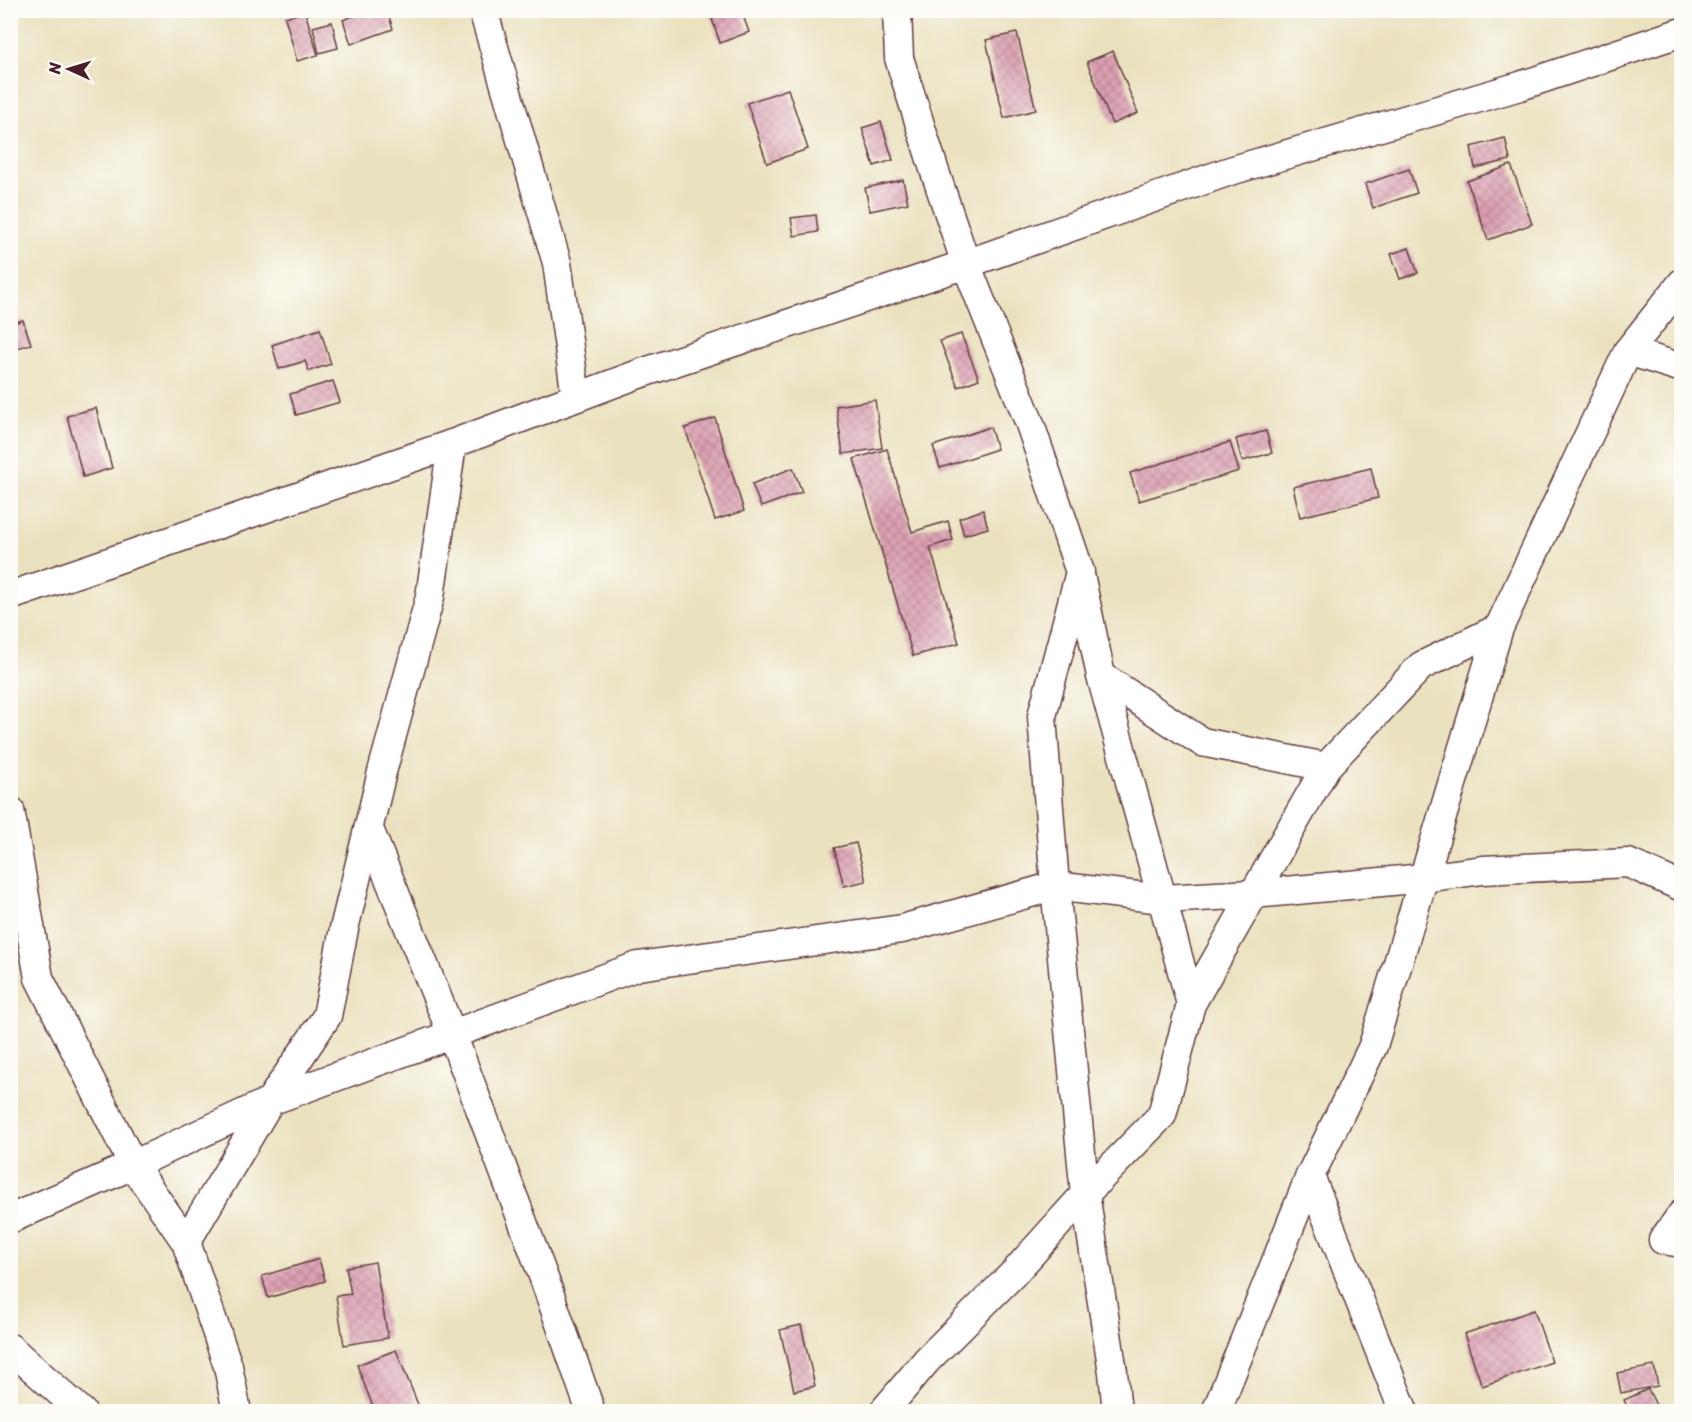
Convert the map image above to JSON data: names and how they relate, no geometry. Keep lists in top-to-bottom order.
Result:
{
  "north": "left"
}
